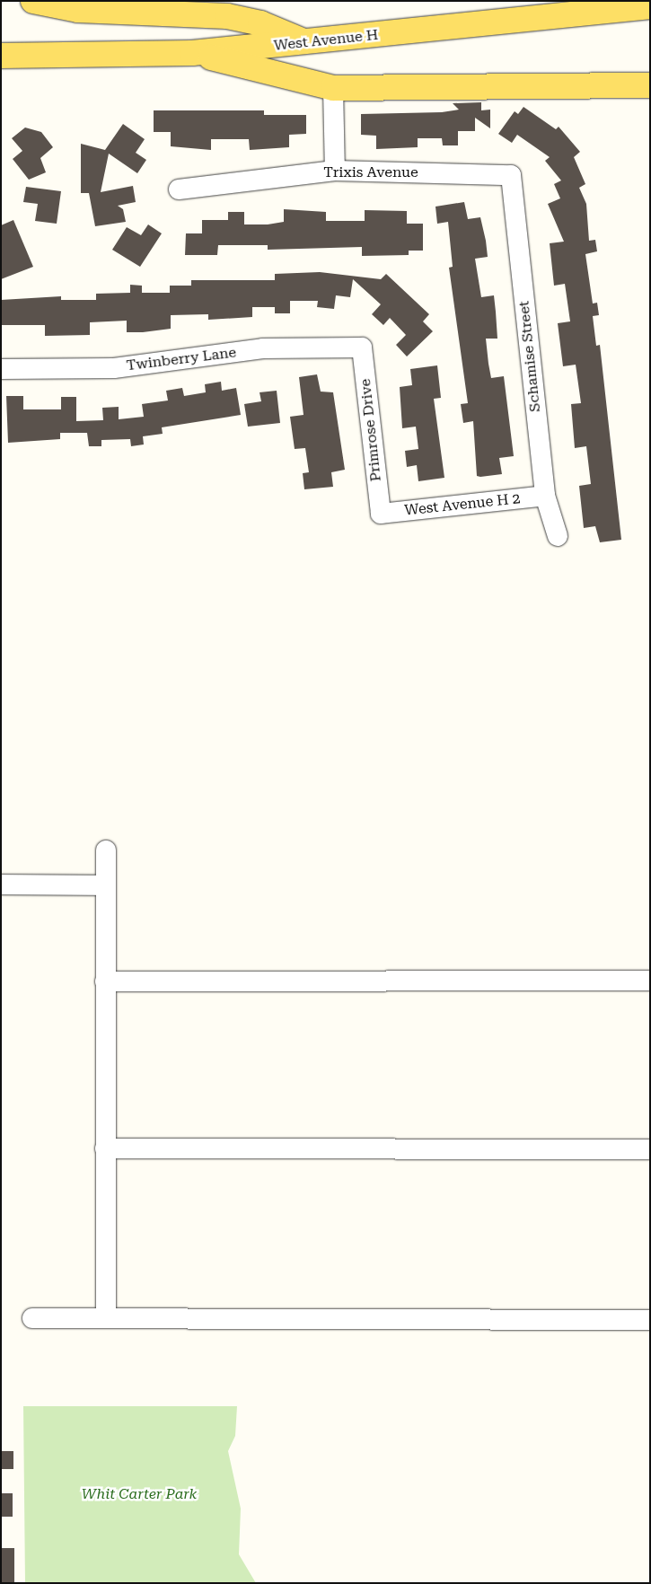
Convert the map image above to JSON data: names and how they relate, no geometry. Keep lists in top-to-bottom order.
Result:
{
  "streets": {
    "main road": ["West Avenue H"],
    "street": [
      "Trixis Avenue",
      "Schamise Street",
      "Twinberry Lane",
      "Primrose Drive",
      "West Avenue H 2"
    ]
  },
  "crossings": [
    ["Trixis Avenue", "Schamise Street"],
    ["Schamise Street", "West Avenue H 2"],
    ["Twinberry Lane", "Primrose Drive"],
    ["Primrose Drive", "West Avenue H 2"]
  ],
  "parks": ["Whit Carter Park"]
}
